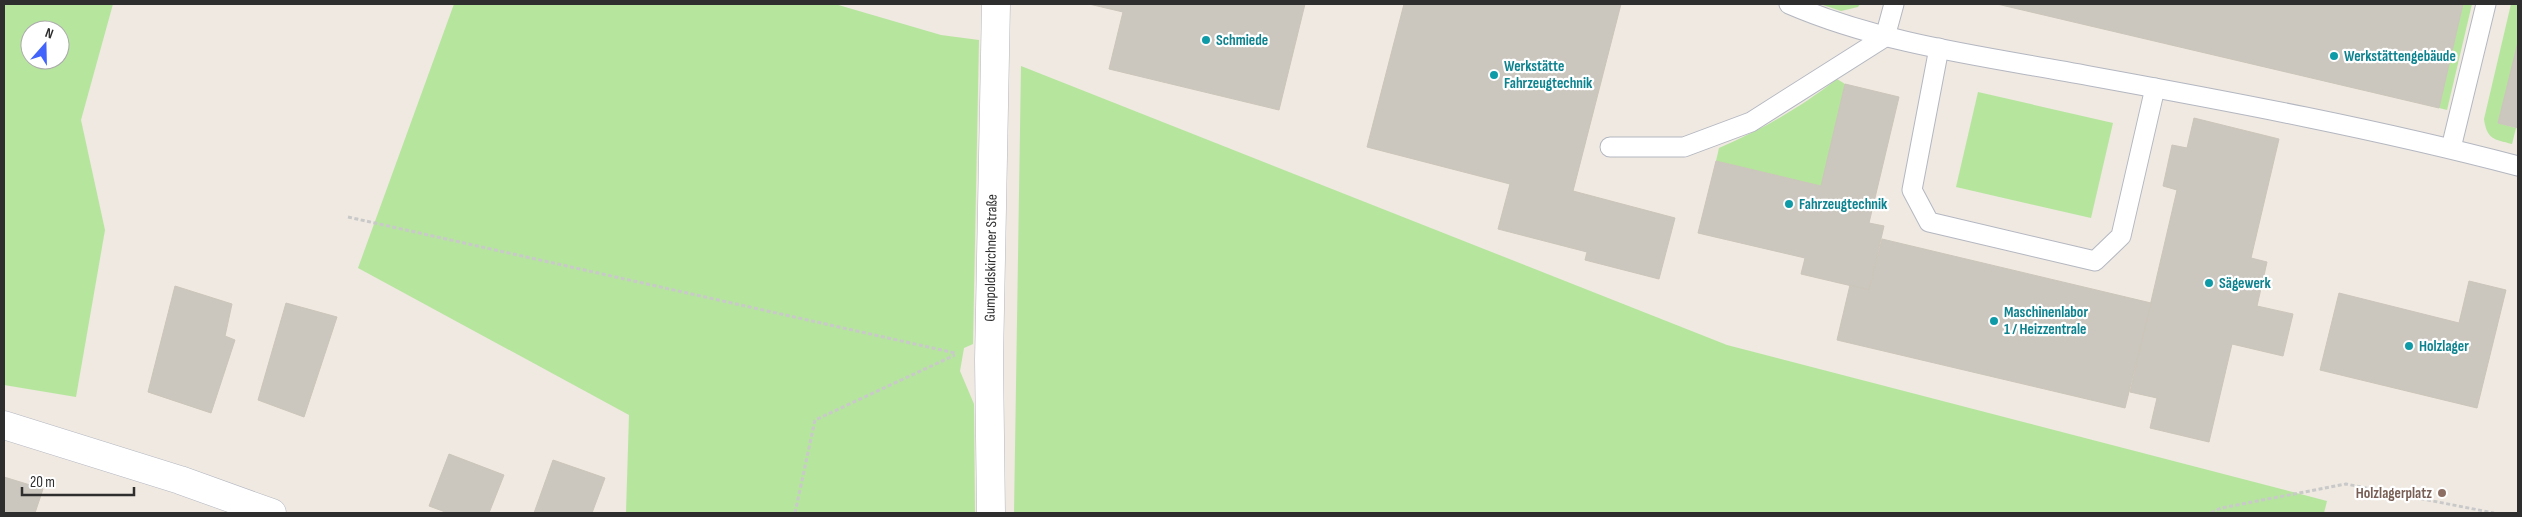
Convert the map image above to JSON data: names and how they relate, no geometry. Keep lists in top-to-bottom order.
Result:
{
  "streets": {
    "main road": ["Gumpoldskirchner Straße"]
  },
  "places": [
    "Schmiede",
    "Werkstättengebäude",
    "Werkstätte Fahrzeugtechnik",
    "Fahrzeugtechnik",
    "Sägewerk",
    "Maschinenlabor 1 / Heizzentrale",
    "Holzlager",
    "Holzlagerplatz"
  ],
  "scale_bar": "20 m",
  "north": "top"
}
